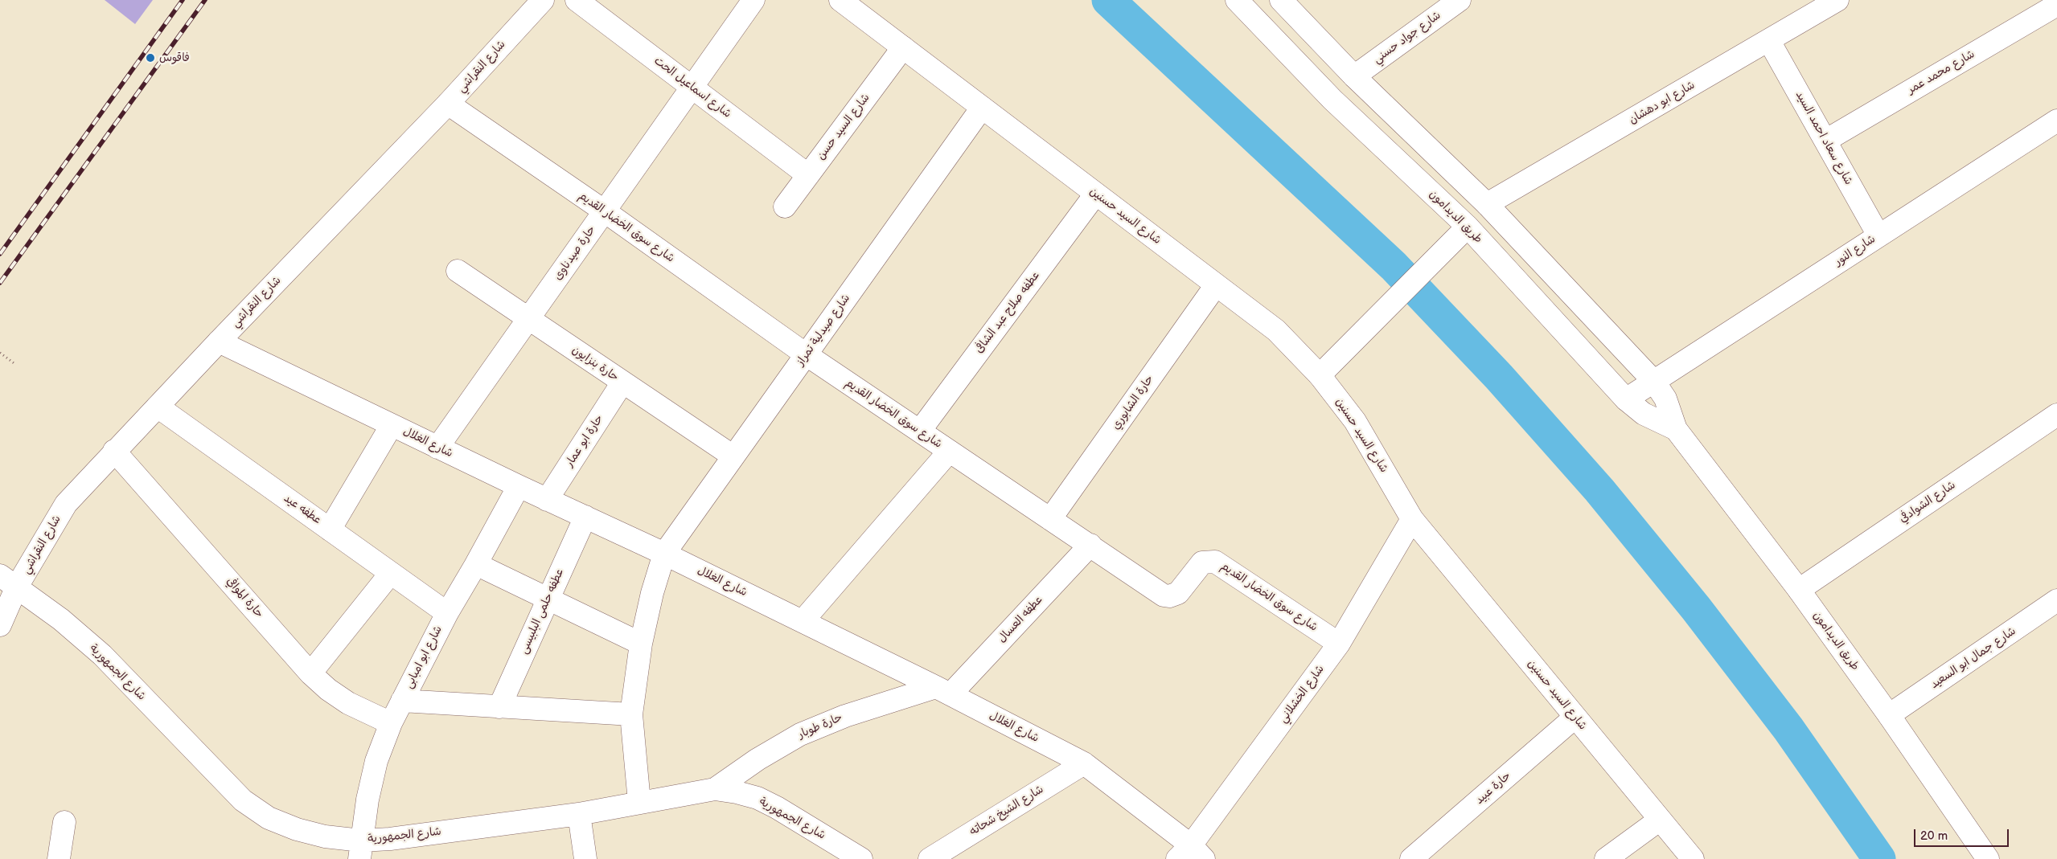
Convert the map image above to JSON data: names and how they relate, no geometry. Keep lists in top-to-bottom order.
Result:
{
  "streets": {
    "street": [
      "شارع جواد حسني",
      "شارع النقراشي",
      "شارع محمد عمر",
      "شارع اسماعيل الحت",
      "شارع ابو دهشان",
      "شارع السيد حسن",
      "شارع سعاد احمد السيد",
      "شارع السيد حسنين",
      "طريق الديدامون",
      "شارع سوق الخضار القديم",
      "شارع النور",
      "حارة صيدناوى",
      "عطفه صلاح عبد الشافى",
      "شارع صيدلية تمراز",
      "حارة بنزايون",
      "حارة الشابوري",
      "حارة ابو عمار",
      "شارع الغلال",
      "شارع الشوادفي",
      "عطفه عيد",
      "حارة الموافي",
      "عطفه حلمى البلبيسى",
      "عطفه العسال",
      "شارع ابو امبابى",
      "شارع جمال ابو السعيد",
      "شارع الجمهورية",
      "شارع الخشلاني",
      "حارة طوبار",
      "حارة عبيد",
      "شارع الشيخ شحاته"
    ]
  },
  "crossings": [
    ["شارع جواد حسني", "طريق الديدامون"],
    ["شارع النقراشي", "شارع سوق الخضار القديم"],
    ["شارع النقراشي", "شارع الغلال"],
    ["شارع النقراشي", "عطفه عيد"],
    ["شارع النقراشي", "حارة الموافي"],
    ["شارع النقراشي", "شارع الجمهورية"],
    ["شارع محمد عمر", "شارع سعاد احمد السيد"],
    ["شارع اسماعيل الحت", "شارع السيد حسن"],
    ["شارع اسماعيل الحت", "حارة صيدناوى"],
    ["شارع ابو دهشان", "شارع سعاد احمد السيد"],
    ["شارع ابو دهشان", "طريق الديدامون"],
    ["شارع السيد حسن", "شارع السيد حسنين"],
    ["شارع سعاد احمد السيد", "شارع النور"],
    ["شارع السيد حسنين", "عطفه صلاح عبد الشافى"],
    ["شارع السيد حسنين", "شارع صيدلية تمراز"],
    ["شارع السيد حسنين", "حارة الشابوري"],
    ["شارع السيد حسنين", "شارع الخشلاني"],
    ["شارع السيد حسنين", "حارة عبيد"],
    ["طريق الديدامون", "شارع النور"],
    ["طريق الديدامون", "شارع الشوادفي"],
    ["طريق الديدامون", "شارع جمال ابو السعيد"],
    ["شارع سوق الخضار القديم", "حارة صيدناوى"],
    ["شارع سوق الخضار القديم", "عطفه صلاح عبد الشافى"],
    ["شارع سوق الخضار القديم", "شارع صيدلية تمراز"],
    ["شارع سوق الخضار القديم", "حارة الشابوري"],
    ["شارع سوق الخضار القديم", "عطفه العسال"],
    ["شارع سوق الخضار القديم", "شارع الخشلاني"],
    ["حارة صيدناوى", "حارة بنزايون"],
    ["حارة صيدناوى", "شارع الغلال"],
    ["شارع صيدلية تمراز", "حارة بنزايون"],
    ["شارع صيدلية تمراز", "شارع الغلال"],
    ["حارة بنزايون", "حارة ابو عمار"],
    ["حارة ابو عمار", "شارع الغلال"],
    ["شارع الغلال", "عطفه حلمى البلبيسى"],
    ["شارع الغلال", "عطفه العسال"],
    ["شارع الغلال", "شارع ابو امبابى"],
    ["شارع الغلال", "شارع الخشلاني"],
    ["شارع الغلال", "حارة طوبار"],
    ["شارع الغلال", "شارع الشيخ شحاته"],
    ["عطفه عيد", "شارع ابو امبابى"],
    ["حارة الموافي", "شارع ابو امبابى"],
    ["عطفه العسال", "حارة طوبار"],
    ["شارع ابو امبابى", "شارع الجمهورية"],
    ["شارع الجمهورية", "حارة طوبار"]
  ],
  "places": ["فاقوس"],
  "scale_bar": "20 m"
}
